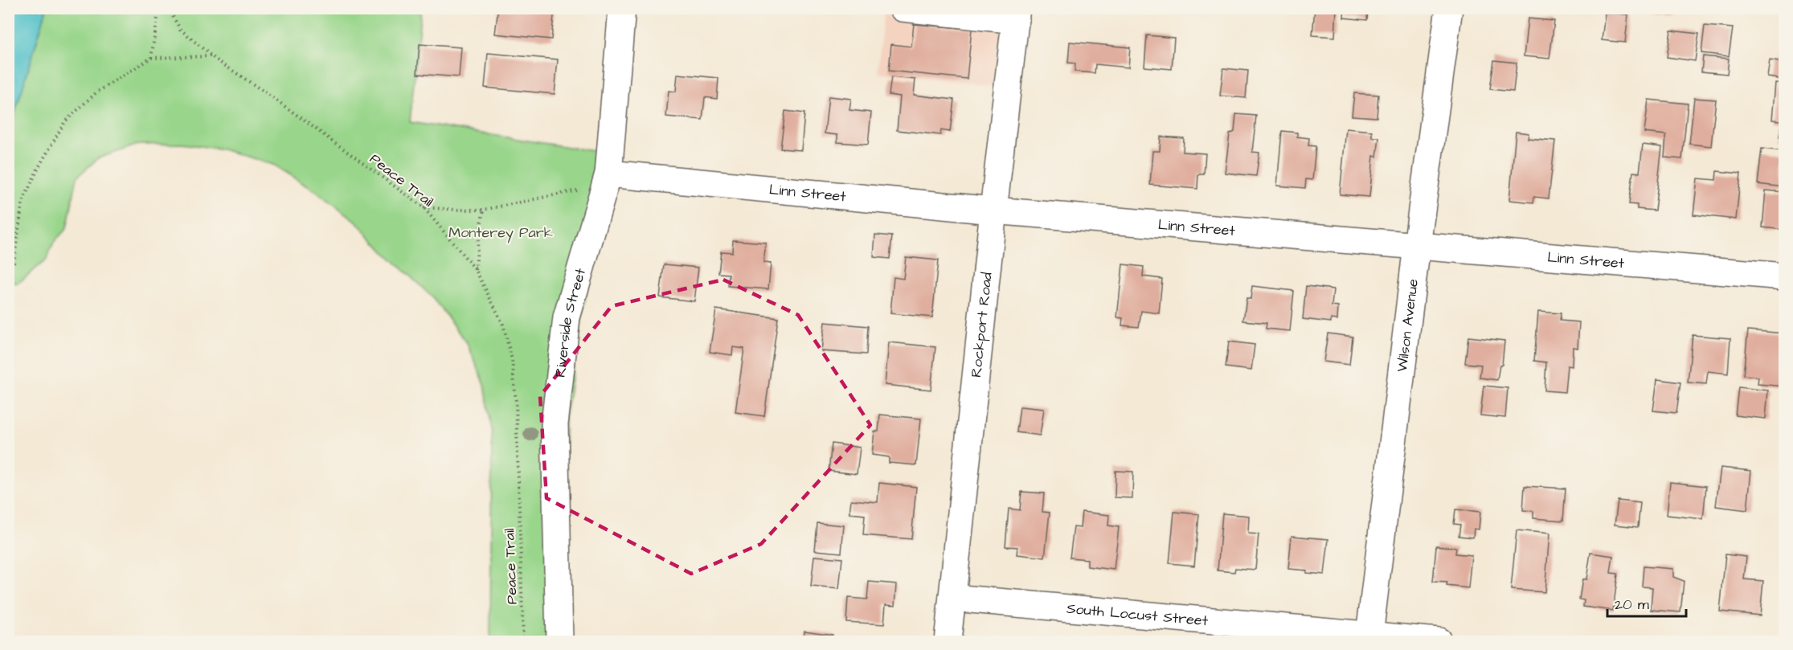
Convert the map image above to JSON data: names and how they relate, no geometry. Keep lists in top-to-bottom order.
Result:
{
  "streets": {
    "street": [
      "Linn Street",
      "Riverside Street",
      "Rockport Road",
      "Wilson Avenue",
      "South Locust Street"
    ],
    "path": ["Peace Trail"]
  },
  "crossings": [
    ["Linn Street", "Riverside Street"],
    ["Linn Street", "Rockport Road"],
    ["Linn Street", "Wilson Avenue"],
    ["Rockport Road", "South Locust Street"],
    ["Wilson Avenue", "South Locust Street"]
  ],
  "parks": ["Monterey Park"],
  "scale_bar": "20 m"
}
